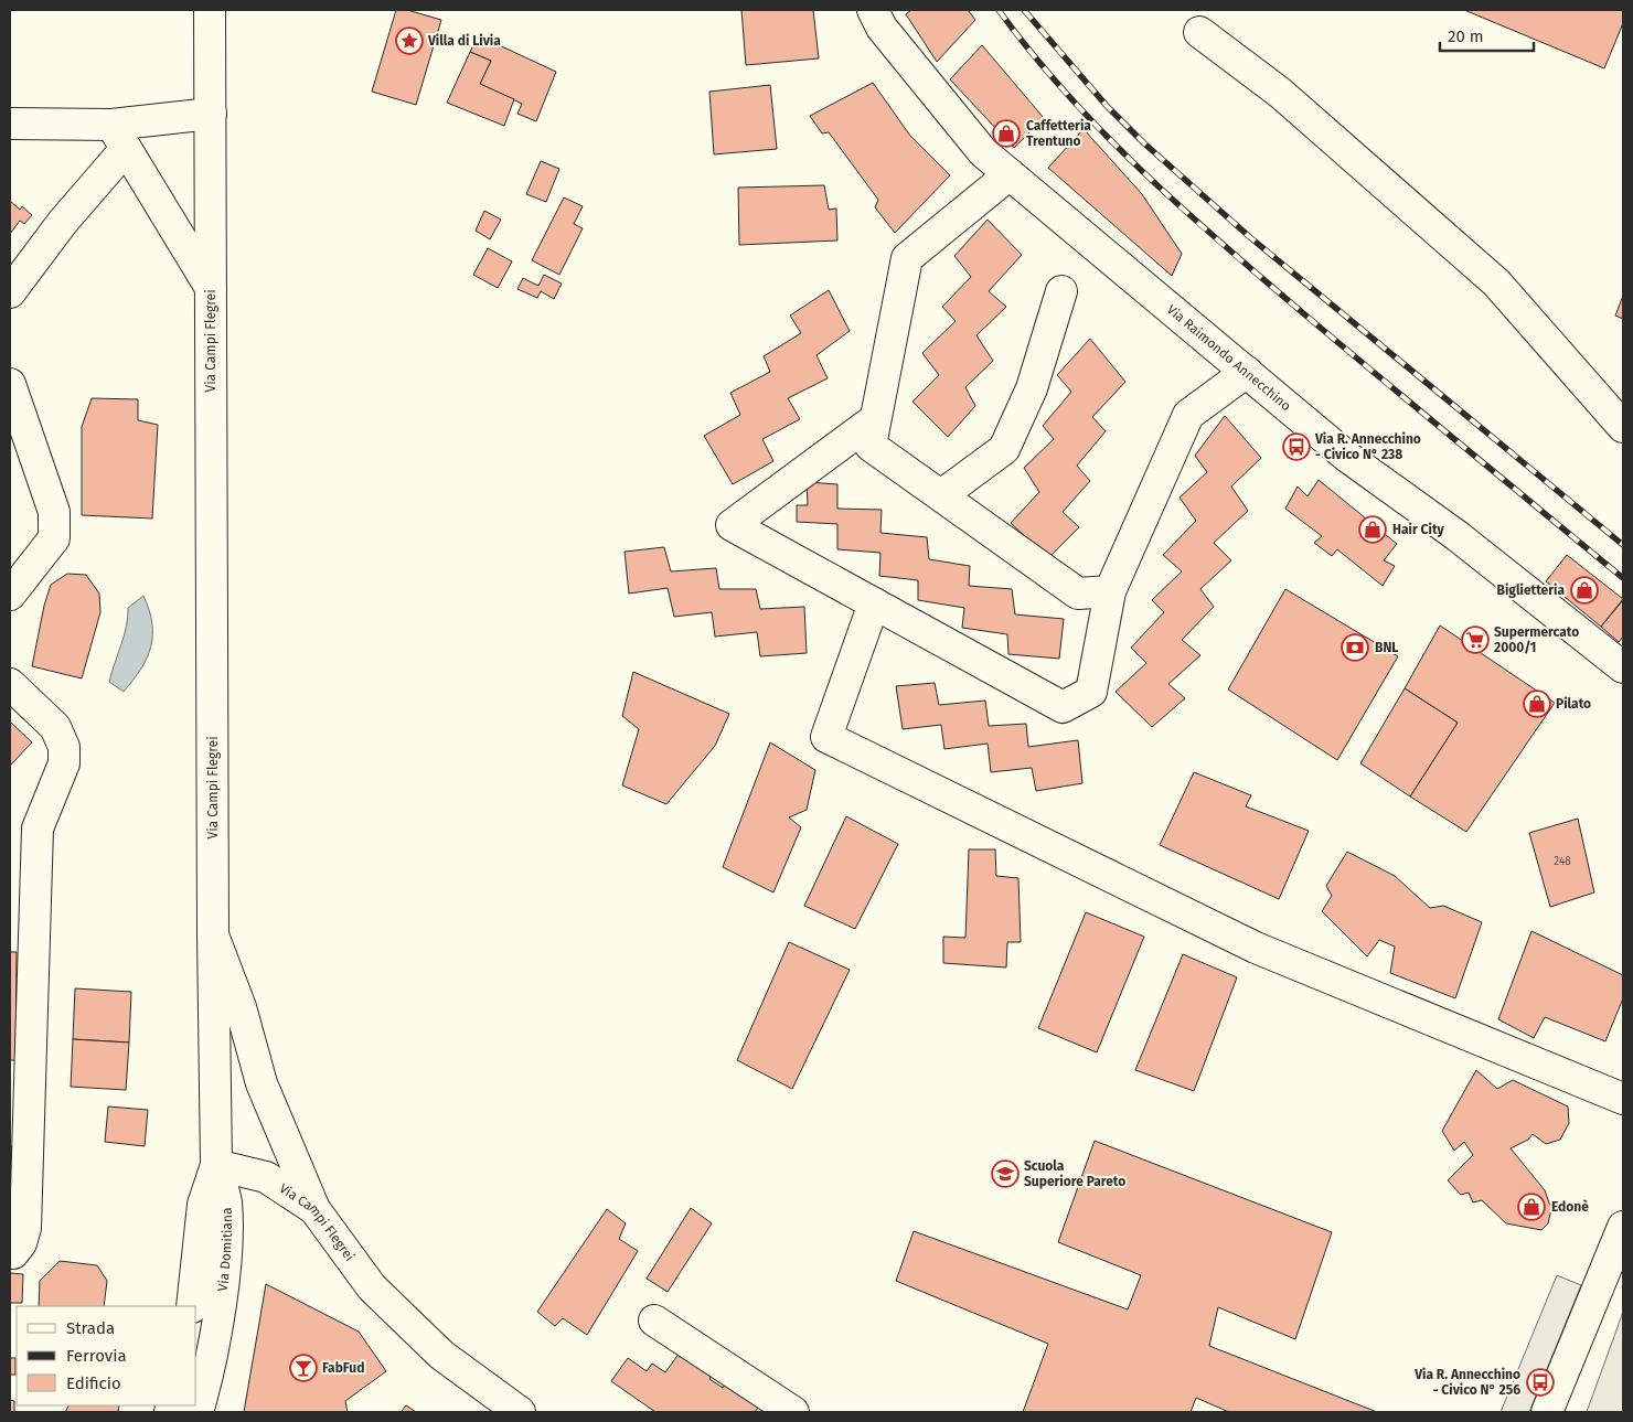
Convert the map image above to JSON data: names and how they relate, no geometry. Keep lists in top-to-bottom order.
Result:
{
  "streets": {
    "street": ["Via Campi Flegrei", "Via Raimondo Annecchino", "Via Domitiana"]
  },
  "crossings": [
    ["Via Campi Flegrei", "Via Domitiana"]
  ],
  "places": {
    "place": ["Villa di Livia"],
    "shop": [
      "Caffetteria Trentuno",
      "Hair City",
      "Biglietteria",
      "Pilato",
      "Edonè"
    ],
    "bus stop": ["Via R. Annecchino - Civico N° 238", "Via R. Annecchino - Civico N° 256"],
    "supermarket": ["Supermercato 2000/1"],
    "bank": ["BNL"],
    "school or university": ["Scuola Superiore Pareto"],
    "bar": ["FabFud"]
  },
  "house_numbers": ["248"],
  "legend": ["Strada", "Ferrovia", "Edificio"],
  "scale_bar": "20 m"
}
